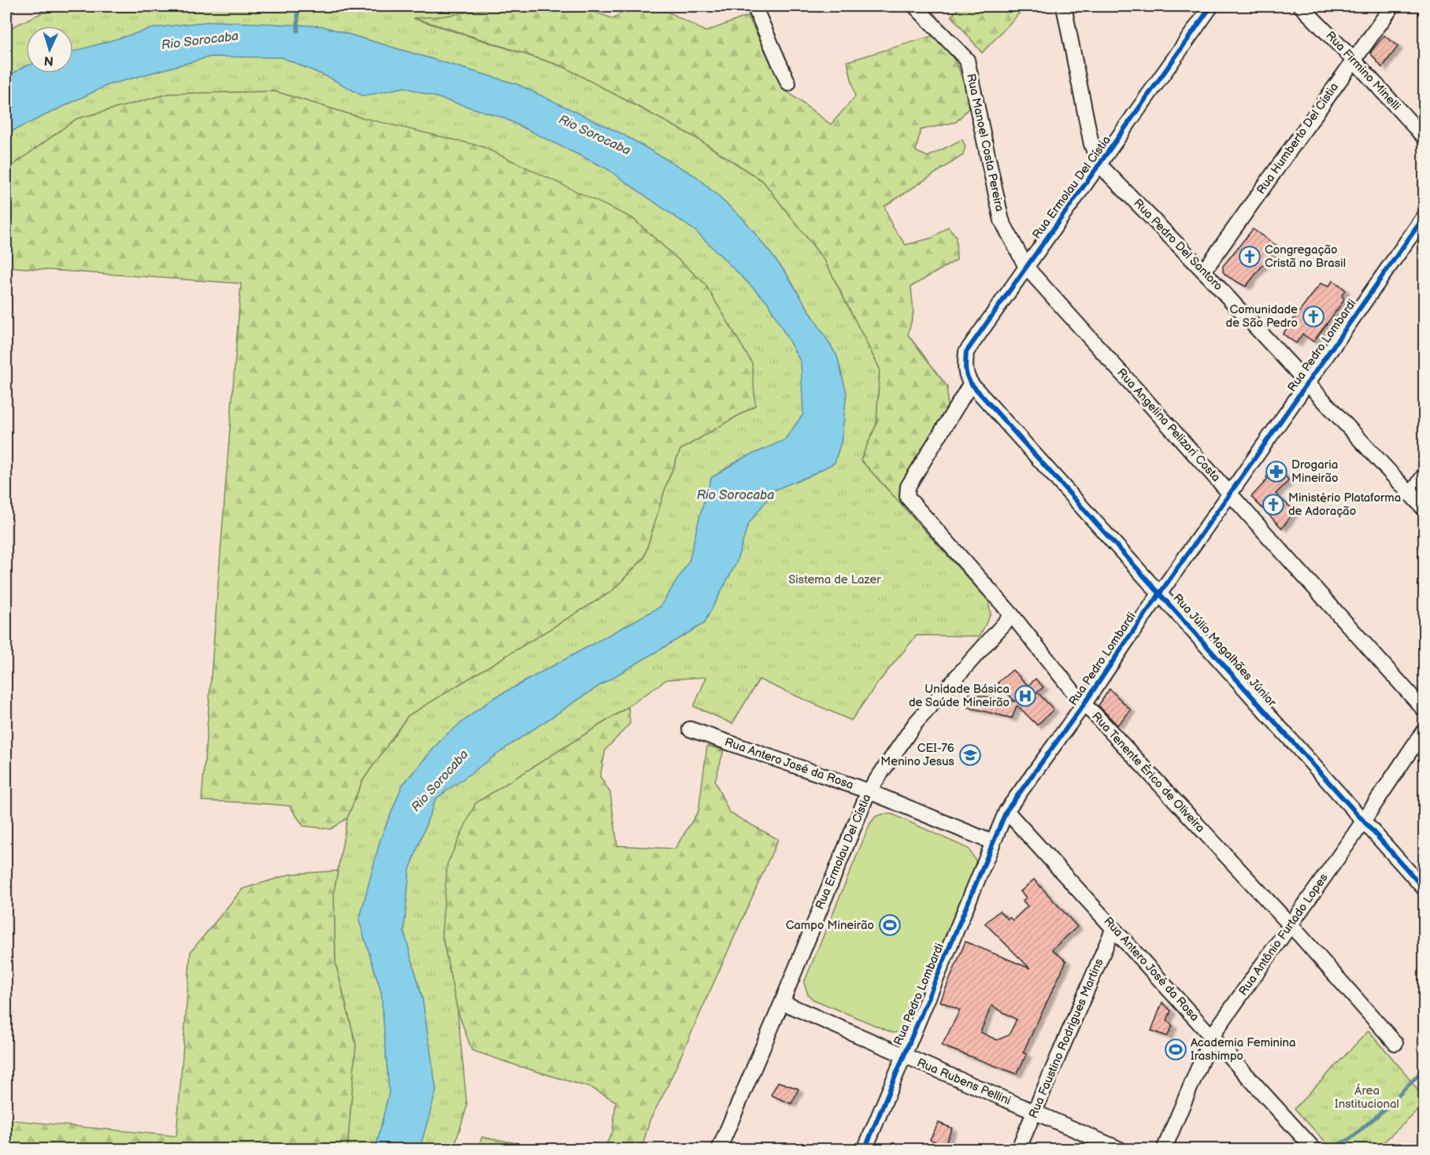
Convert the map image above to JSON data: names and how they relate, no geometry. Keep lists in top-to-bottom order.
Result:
{
  "streets": {
    "street": [
      "Rua Firmino Minelli",
      "Rua Humberto Del Cístia",
      "Rua Manoel Costa Pereira",
      "Rua Ermolau Del Cístia",
      "Rua Pedro Del Santoro",
      "Rua Pedro Lombardi",
      "Rua Angelina Pelizari Costa",
      "Rua Júlio Magalhães Júnior",
      "Rua Antero José da Rosa",
      "Rua Tenente Érico de Oliveira",
      "Rua Antônio Furtado Lopes",
      "Rua Faustino Rodrigues Martins",
      "Rua Rubens Pellini"
    ]
  },
  "crossings": [
    ["Rua Firmino Minelli", "Rua Humberto Del Cístia"],
    ["Rua Humberto Del Cístia", "Rua Pedro Del Santoro"],
    ["Rua Manoel Costa Pereira", "Rua Ermolau Del Cístia"],
    ["Rua Manoel Costa Pereira", "Rua Angelina Pelizari Costa"],
    ["Rua Ermolau Del Cístia", "Rua Pedro Del Santoro"],
    ["Rua Ermolau Del Cístia", "Rua Angelina Pelizari Costa"],
    ["Rua Ermolau Del Cístia", "Rua Júlio Magalhães Júnior"],
    ["Rua Ermolau Del Cístia", "Rua Antero José da Rosa"],
    ["Rua Ermolau Del Cístia", "Rua Tenente Érico de Oliveira"],
    ["Rua Ermolau Del Cístia", "Rua Rubens Pellini"],
    ["Rua Pedro Del Santoro", "Rua Pedro Lombardi"],
    ["Rua Pedro Lombardi", "Rua Angelina Pelizari Costa"],
    ["Rua Pedro Lombardi", "Rua Júlio Magalhães Júnior"],
    ["Rua Pedro Lombardi", "Rua Antero José da Rosa"],
    ["Rua Pedro Lombardi", "Rua Tenente Érico de Oliveira"],
    ["Rua Pedro Lombardi", "Rua Rubens Pellini"],
    ["Rua Júlio Magalhães Júnior", "Rua Tenente Érico de Oliveira"],
    ["Rua Júlio Magalhães Júnior", "Rua Antônio Furtado Lopes"],
    ["Rua Antero José da Rosa", "Rua Antônio Furtado Lopes"],
    ["Rua Antero José da Rosa", "Rua Faustino Rodrigues Martins"],
    ["Rua Tenente Érico de Oliveira", "Rua Antônio Furtado Lopes"],
    ["Rua Faustino Rodrigues Martins", "Rua Rubens Pellini"]
  ],
  "water": ["Rio Sorocaba"],
  "parks": ["Sistema de Lazer", "Área Institucional"],
  "places": {
    "church": ["Congregação Cristã no Brasil", "Comunidade de São Pedro", "Ministério Plataforma de Adoração"],
    "pharmacy": ["Drogaria Mineirão"],
    "hospital": ["Unidade Básica de Saúde Mineirão"],
    "school or university": ["CEI-76 Menino Jesus"],
    "sports": ["Campo Mineirão", "Academia Feminina Irashimpo"]
  },
  "north": "bottom"
}
